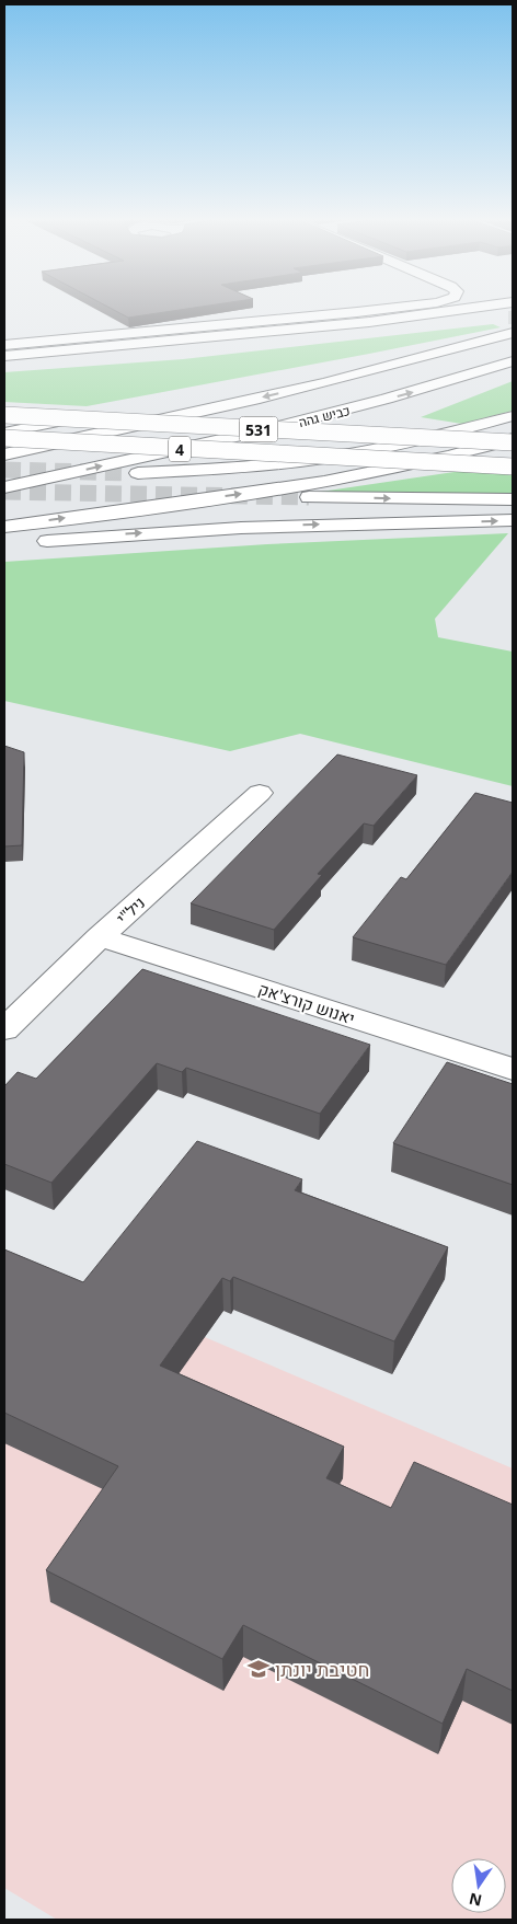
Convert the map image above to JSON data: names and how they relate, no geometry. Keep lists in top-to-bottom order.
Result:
{
  "streets": {
    "main road": [
      "כביש גהה",
      "531",
      "4",
      "ניל\"י",
      "יאנוש קורצ'אק"
    ]
  },
  "crossings": [
    ["ניל\"י", "יאנוש קורצ'אק"]
  ],
  "places": {
    "school or university": ["חטיבת יונתן"]
  },
  "north": "bottom"
}
